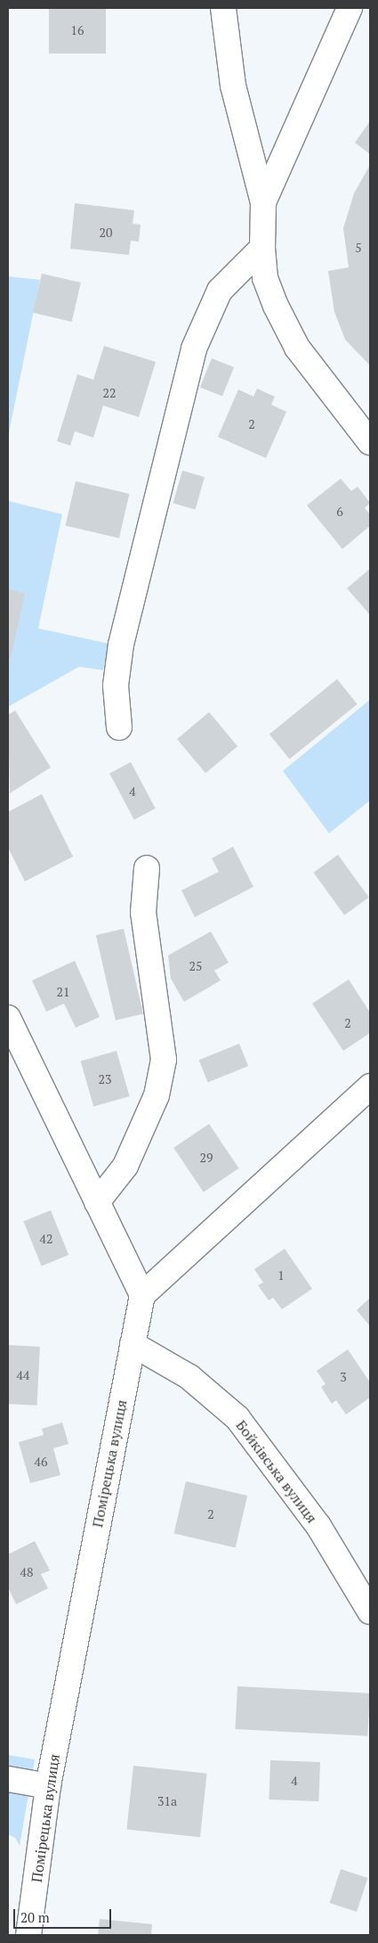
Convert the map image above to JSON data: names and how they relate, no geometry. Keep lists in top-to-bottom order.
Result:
{
  "streets": {
    "street": ["Помірецька вулиця", "Бойківська вулиця"]
  },
  "crossings": [
    ["Помірецька вулиця", "Бойківська вулиця"]
  ],
  "house_numbers": [
    "16",
    "20",
    "5",
    "22",
    "2",
    "6",
    "4",
    "25",
    "21",
    "2",
    "23",
    "29",
    "42",
    "1",
    "44",
    "3",
    "46",
    "2",
    "48",
    "4",
    "31а"
  ],
  "scale_bar": "20 m"
}
